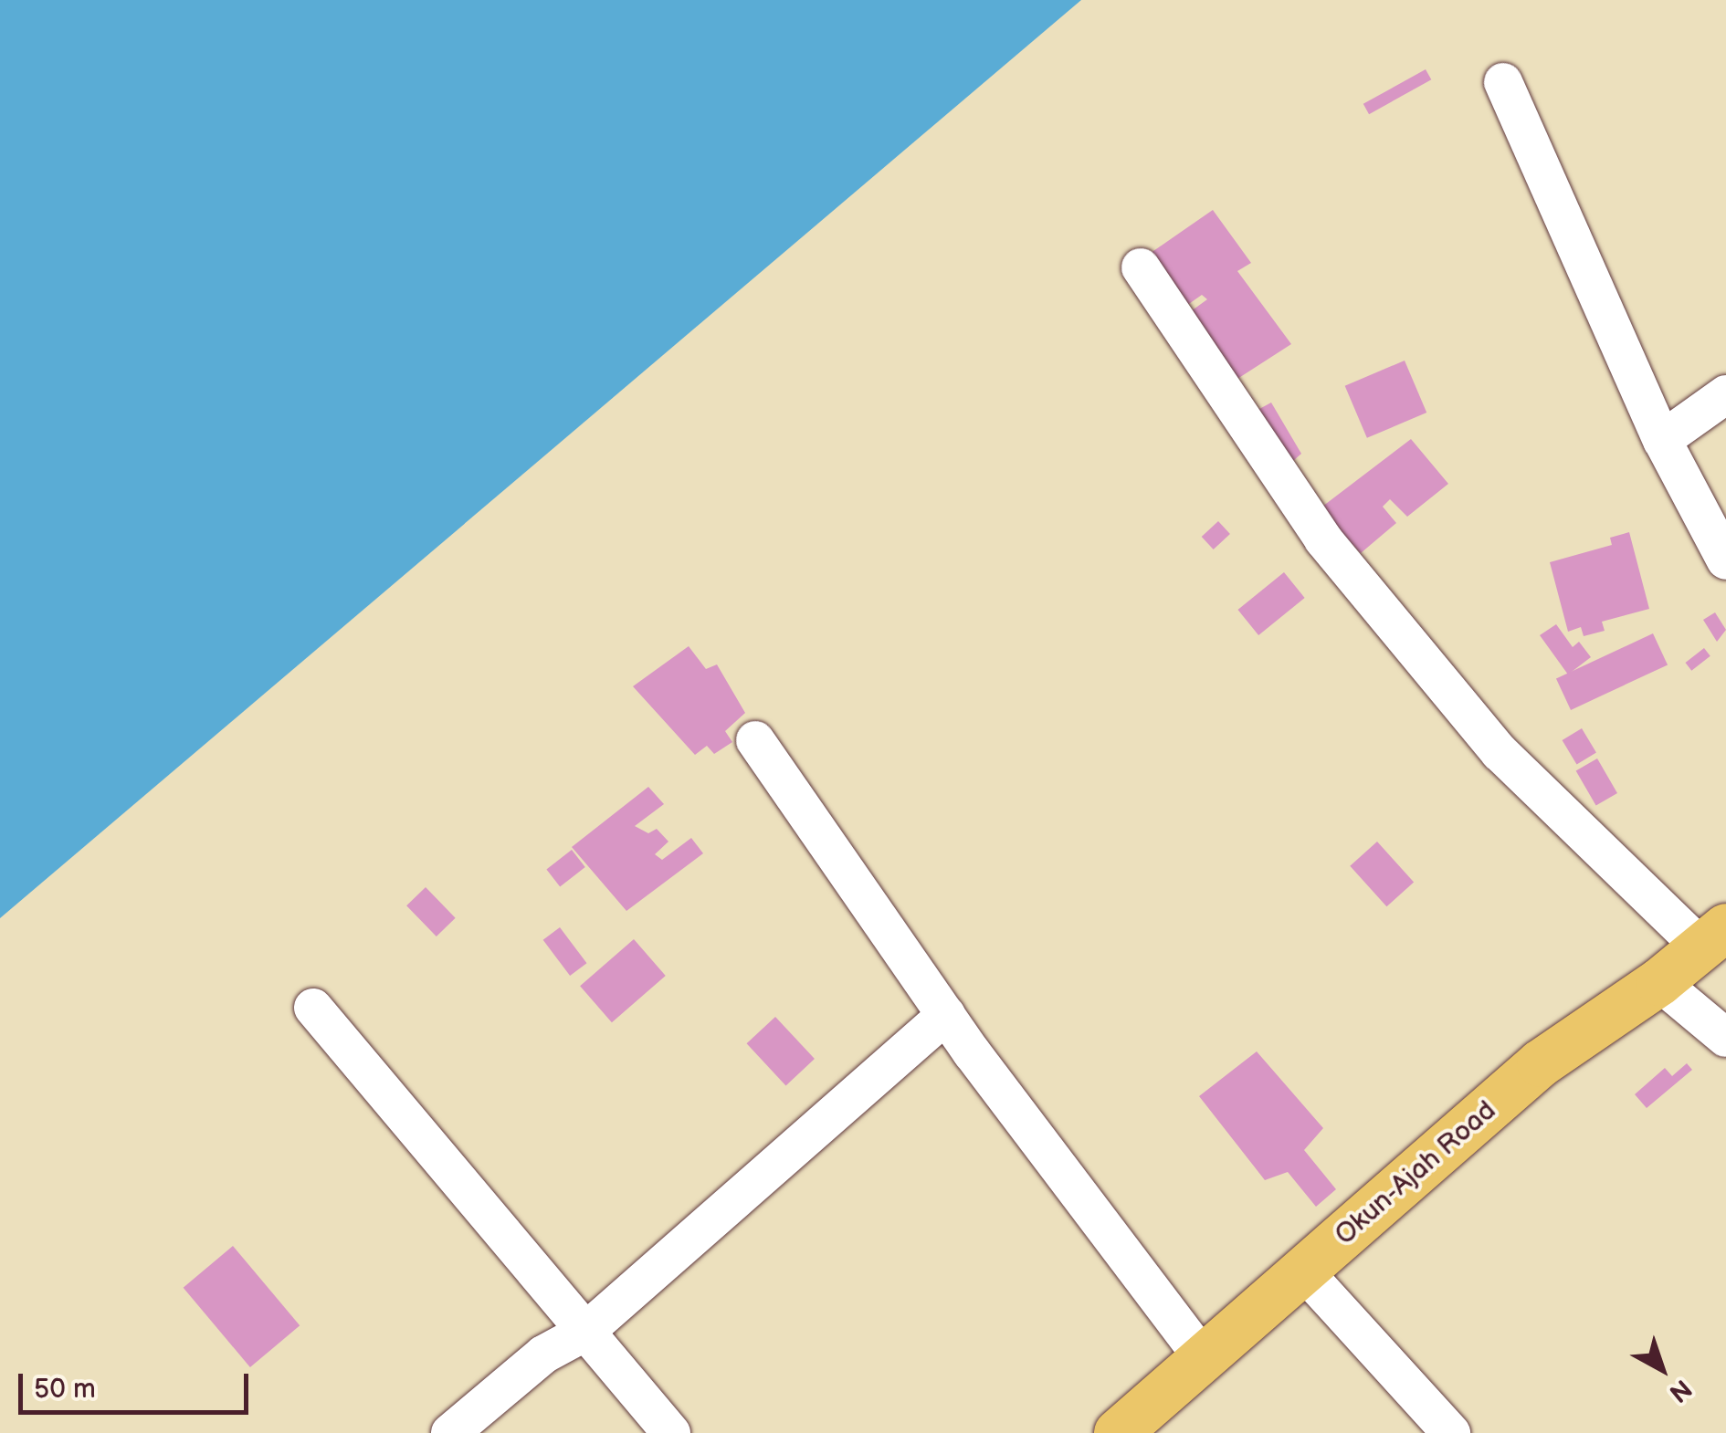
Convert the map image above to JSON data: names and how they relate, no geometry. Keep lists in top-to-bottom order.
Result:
{
  "streets": {
    "main road": ["Okun-Ajah Road"]
  },
  "scale_bar": "50 m",
  "north": "bottom right"
}
